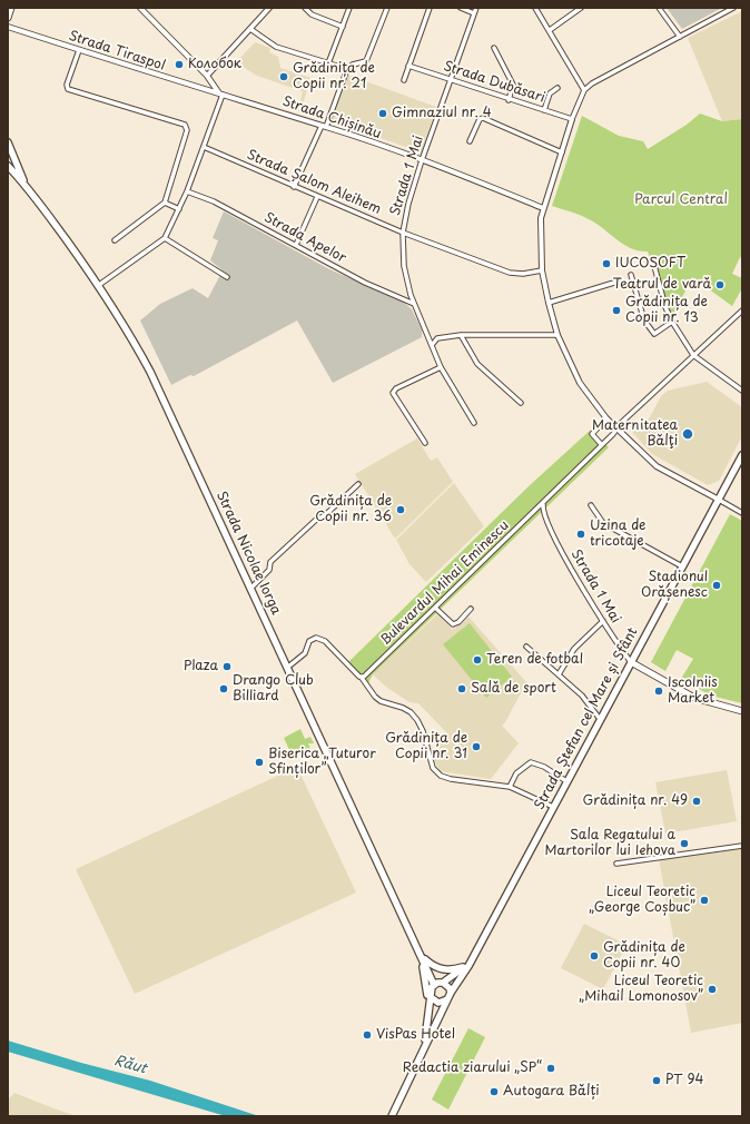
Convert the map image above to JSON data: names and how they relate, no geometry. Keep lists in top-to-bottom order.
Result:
{
  "streets": {
    "main road": ["Strada 1 Mai", "Strada Nicolae Iorga", "Strada Ștefan cel Mare și Sfânt"],
    "street": [
      "Strada Tiraspol",
      "Strada Dubăsari",
      "Strada Chișinău",
      "Strada Șalom Aleihem",
      "Strada Apelor",
      "Bulevardul Mihai Eminescu"
    ]
  },
  "crossings": [
    ["Strada Tiraspol", "Strada Chișinău"],
    ["Strada Dubăsari", "Strada 1 Mai"],
    ["Strada Chișinău", "Strada 1 Mai"],
    ["Strada 1 Mai", "Strada Șalom Aleihem"],
    ["Strada 1 Mai", "Strada Apelor"],
    ["Strada 1 Mai", "Bulevardul Mihai Eminescu"],
    ["Strada 1 Mai", "Strada Ștefan cel Mare și Sfânt"],
    ["Strada Nicolae Iorga", "Strada Ștefan cel Mare și Sfânt"]
  ],
  "water": ["Răut"],
  "parks": ["Parcul Central"],
  "places": [
    "Колобок",
    "Grădinița de Copii nr. 21",
    "Gimnaziul nr. 4",
    "IUCOSOFT",
    "Teatrul de vară",
    "Grădinița de Copii nr. 13",
    "Maternitatea Bălţi",
    "Grădinița de Copii nr. 36",
    "Uzina de tricotaje",
    "Stadionul Orășenesc",
    "Teren de fotbal",
    "Plaza",
    "Drango Club Billiard",
    "Sală de sport",
    "Iscolniis Market",
    "Grădinița de Copii nr. 31",
    "Biserica „Tuturor Sfinților”",
    "Grădinița nr. 49",
    "Sala Regatului a Martorilor lui Iehova",
    "Liceul Teoretic „George Coșbuc”",
    "Grădinița de Copii nr. 40",
    "Liceul Teoretic „Mihail Lomonosov”",
    "VisPas Hotel",
    "Redactia ziarului „SP“",
    "PT 94",
    "Autogara Bălți"
  ]
}
